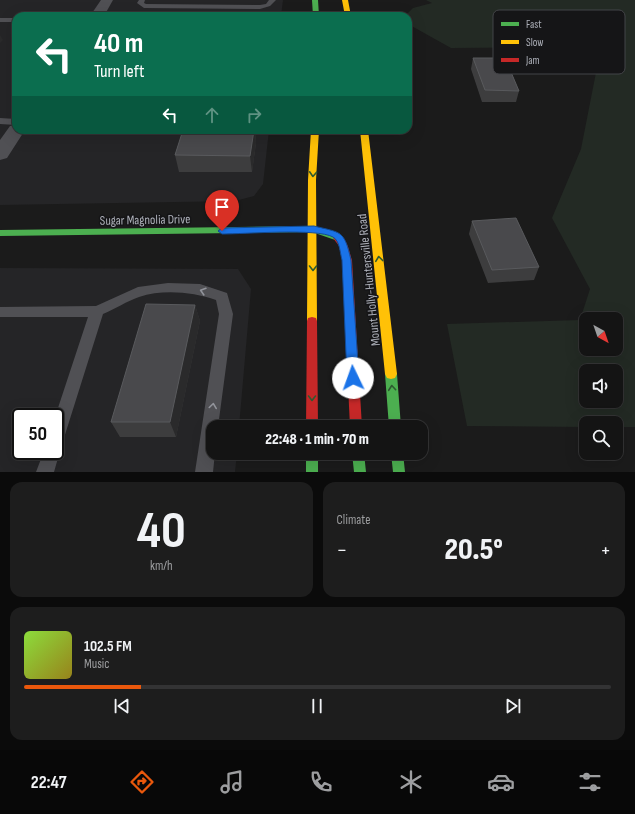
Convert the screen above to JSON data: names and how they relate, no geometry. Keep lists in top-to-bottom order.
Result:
{
  "streets": {
    "main road": ["Sugar Magnolia Drive", "Mount Holly-Huntersville Road"]
  },
  "legend": ["Fast", "Slow", "Jam"],
  "north": "bottom right",
  "page": {
    "turn": ["40 m", "Turn left"],
    "limit": "50",
    "trip": "22:48 · 1 min · 70 m",
    "tile": [
      ["40", "km/h"],
      "Climate"
    ],
    "heat": ["−", "20.5°", "+"],
    "song": ["102.5 FM", "Music"],
    "tabs": "22:47"
  }
}
